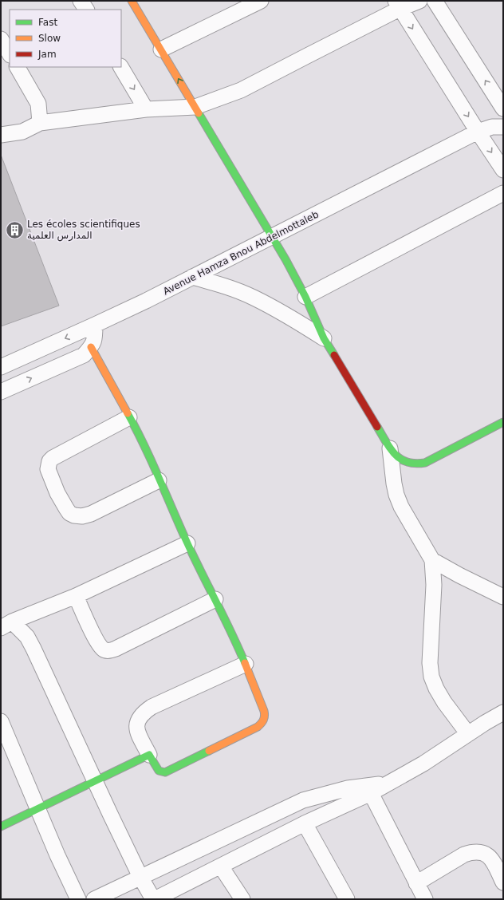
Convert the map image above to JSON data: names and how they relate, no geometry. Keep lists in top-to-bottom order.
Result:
{
  "streets": {
    "street": ["Avenue Hamza Bnou Abdelmottaleb"]
  },
  "places": {
    "building": ["Les écoles scientifiques المدارس العلمية"]
  },
  "legend": ["Fast", "Slow", "Jam"]
}
